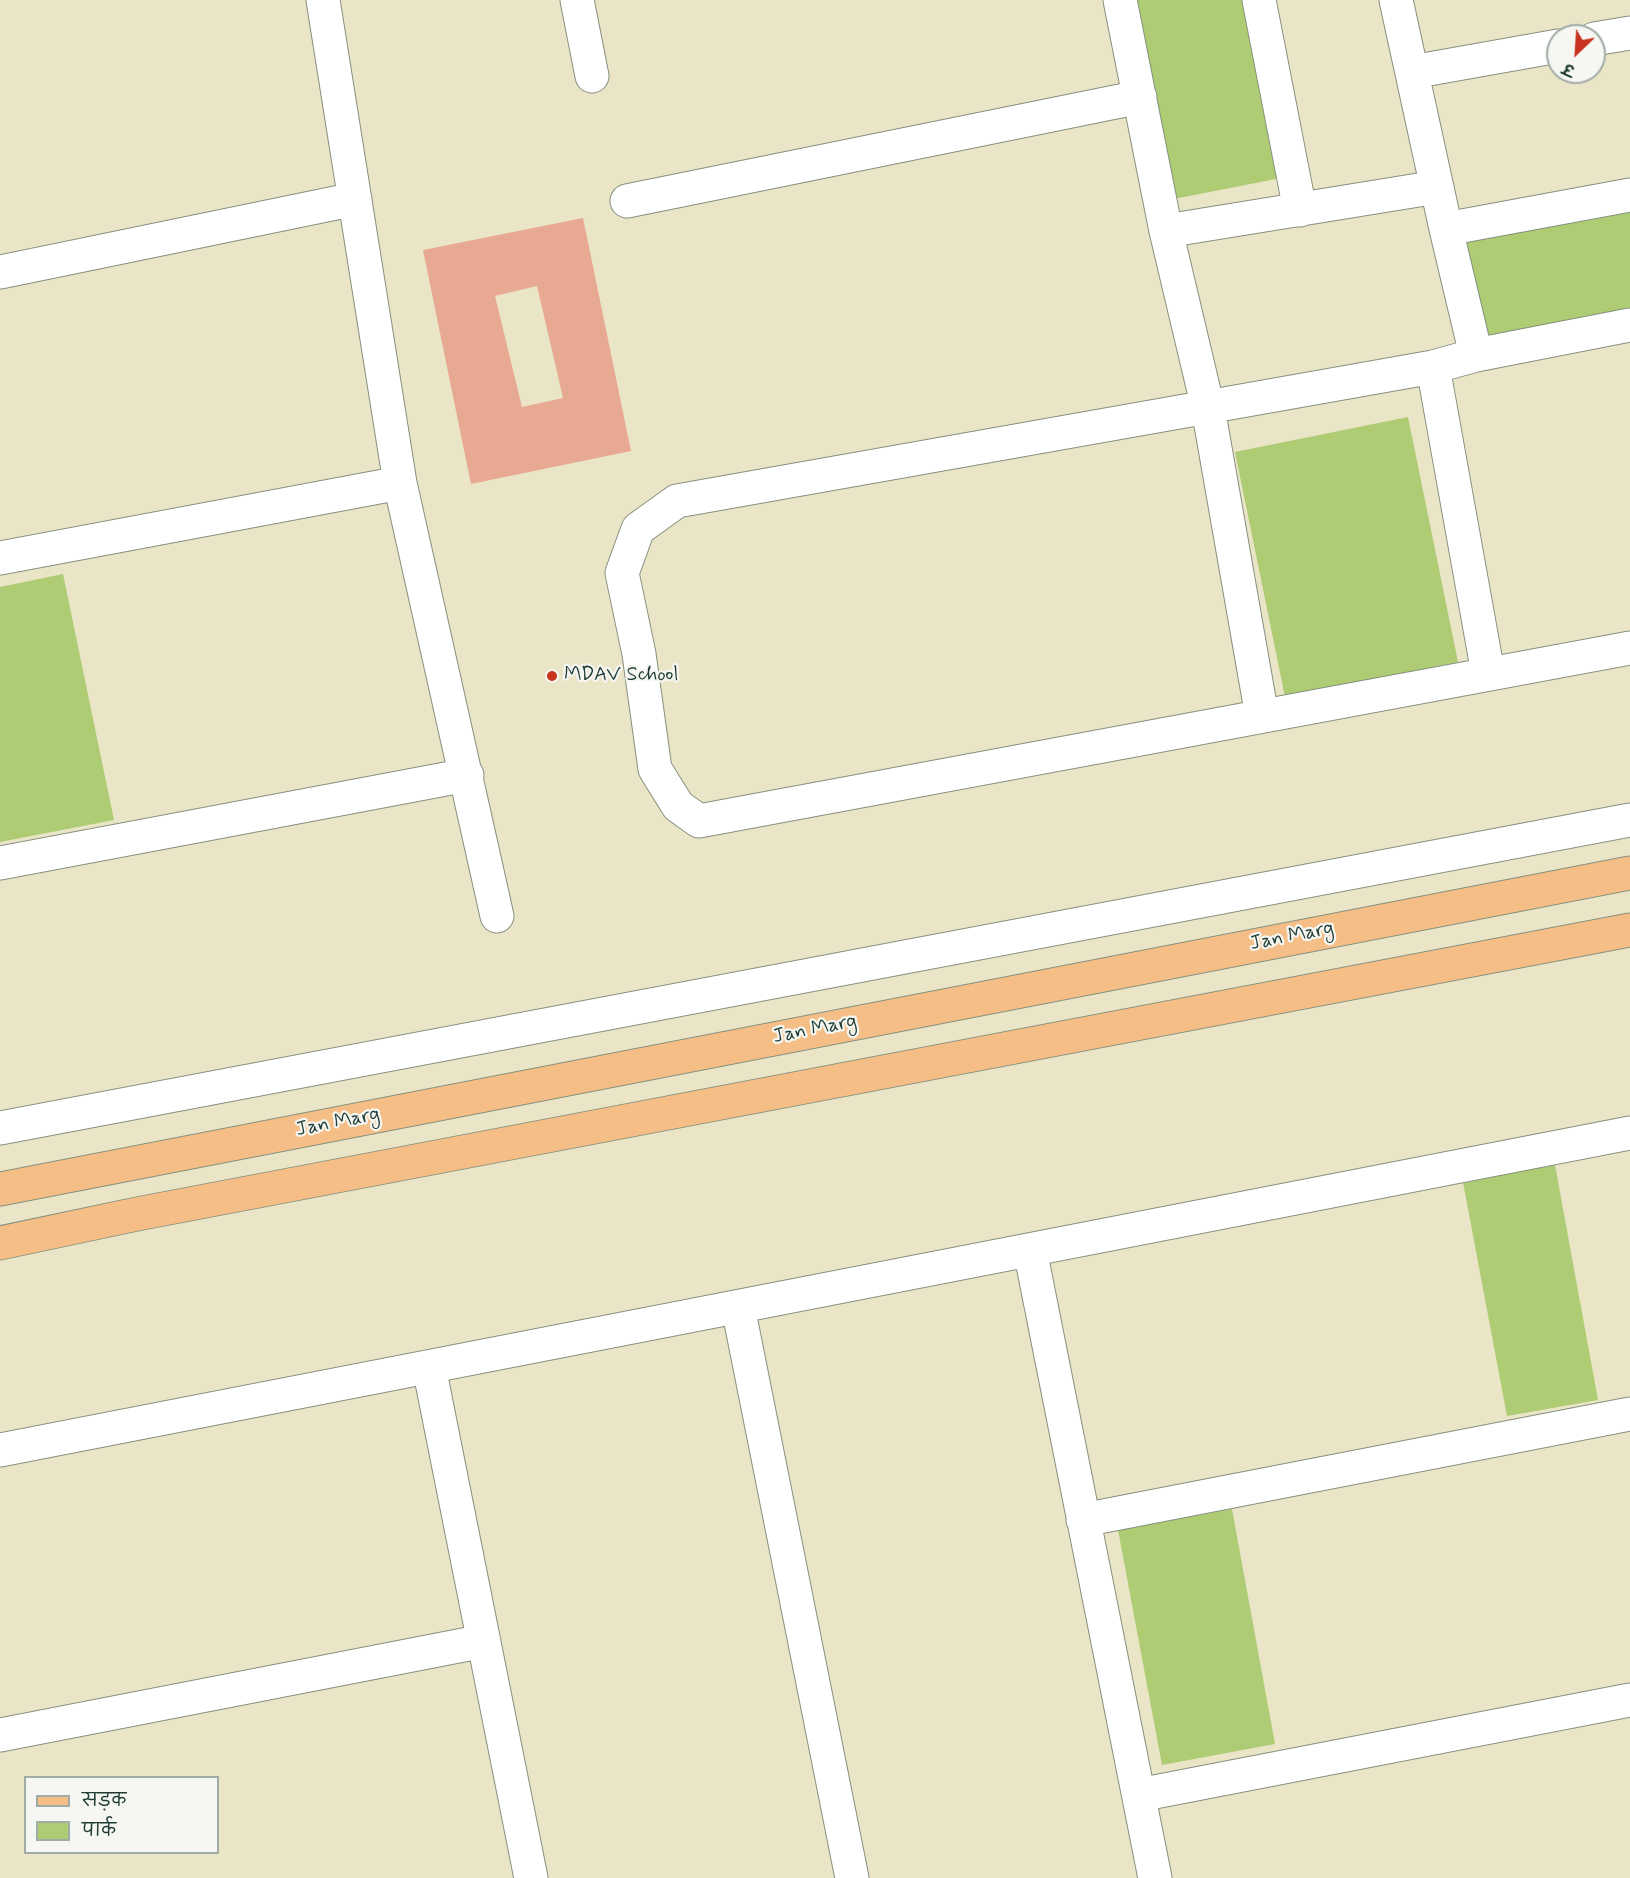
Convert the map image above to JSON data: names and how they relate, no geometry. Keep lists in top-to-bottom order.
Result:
{
  "streets": {
    "main road": ["Jan Marg"]
  },
  "places": ["MDAV School"],
  "legend": ["सड़क", "पार्क"],
  "north": "bottom left"
}
